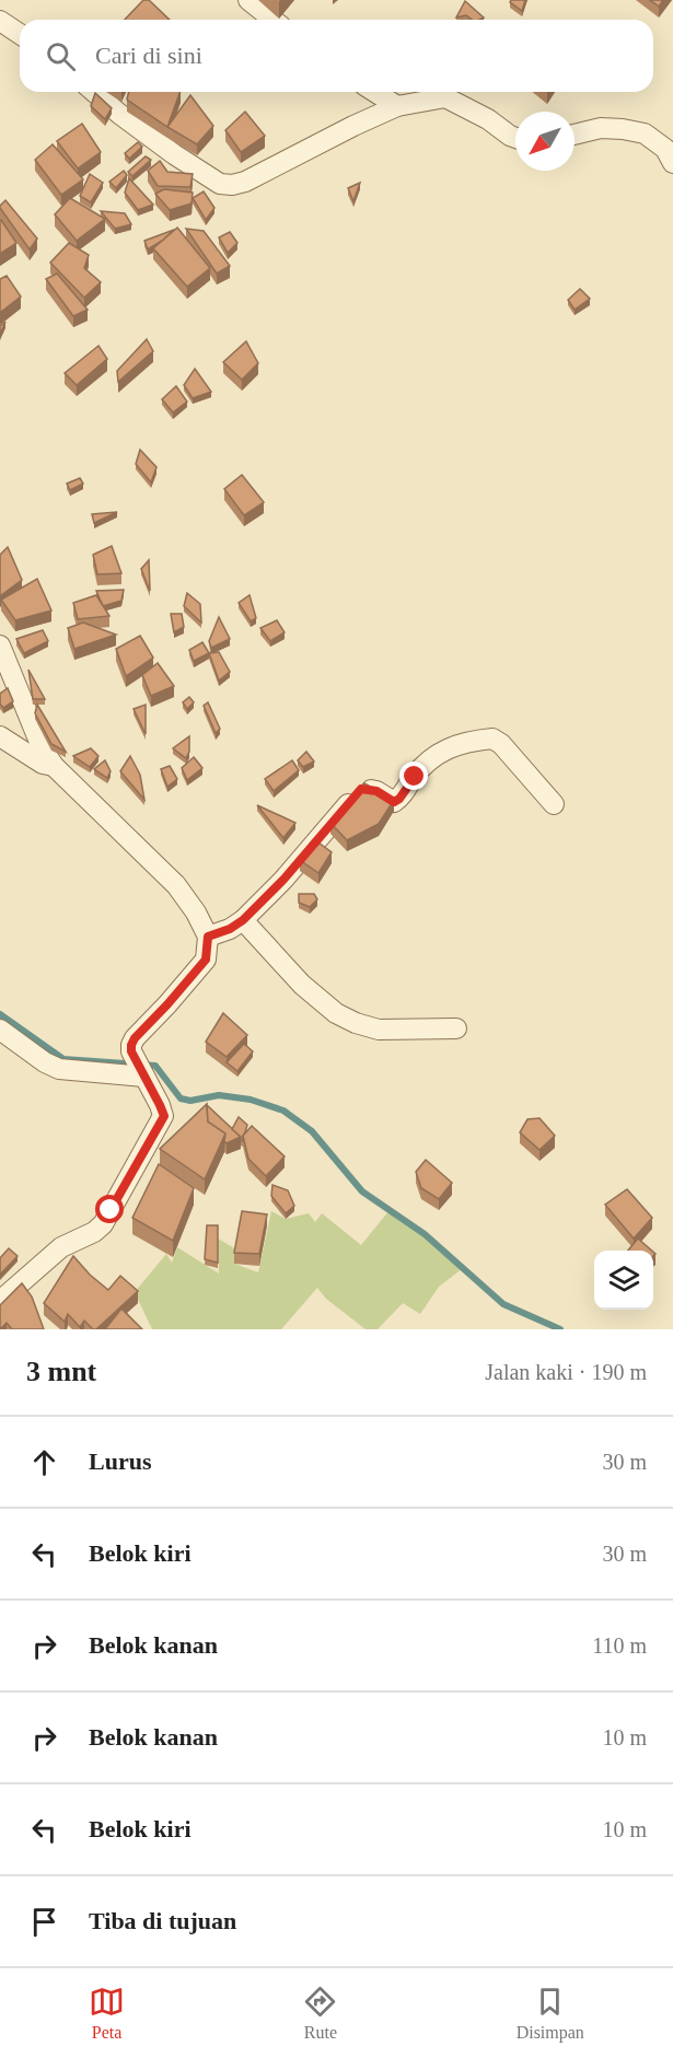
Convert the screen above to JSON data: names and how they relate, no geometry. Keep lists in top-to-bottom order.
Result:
{
  "north": "bottom left",
  "page": {
    "search": "Cari di sini",
    "heading": ["3 mnt", "Jalan kaki · 190 m"],
    "list": [
      ["Lurus", "30 m"],
      ["Belok kiri", "30 m"],
      ["Belok kanan", "110 m"],
      ["Belok kanan", "10 m"],
      ["Belok kiri", "10 m"],
      "Tiba di tujuan"
    ],
    "nav": ["Peta", "Rute", "Disimpan"]
  }
}
